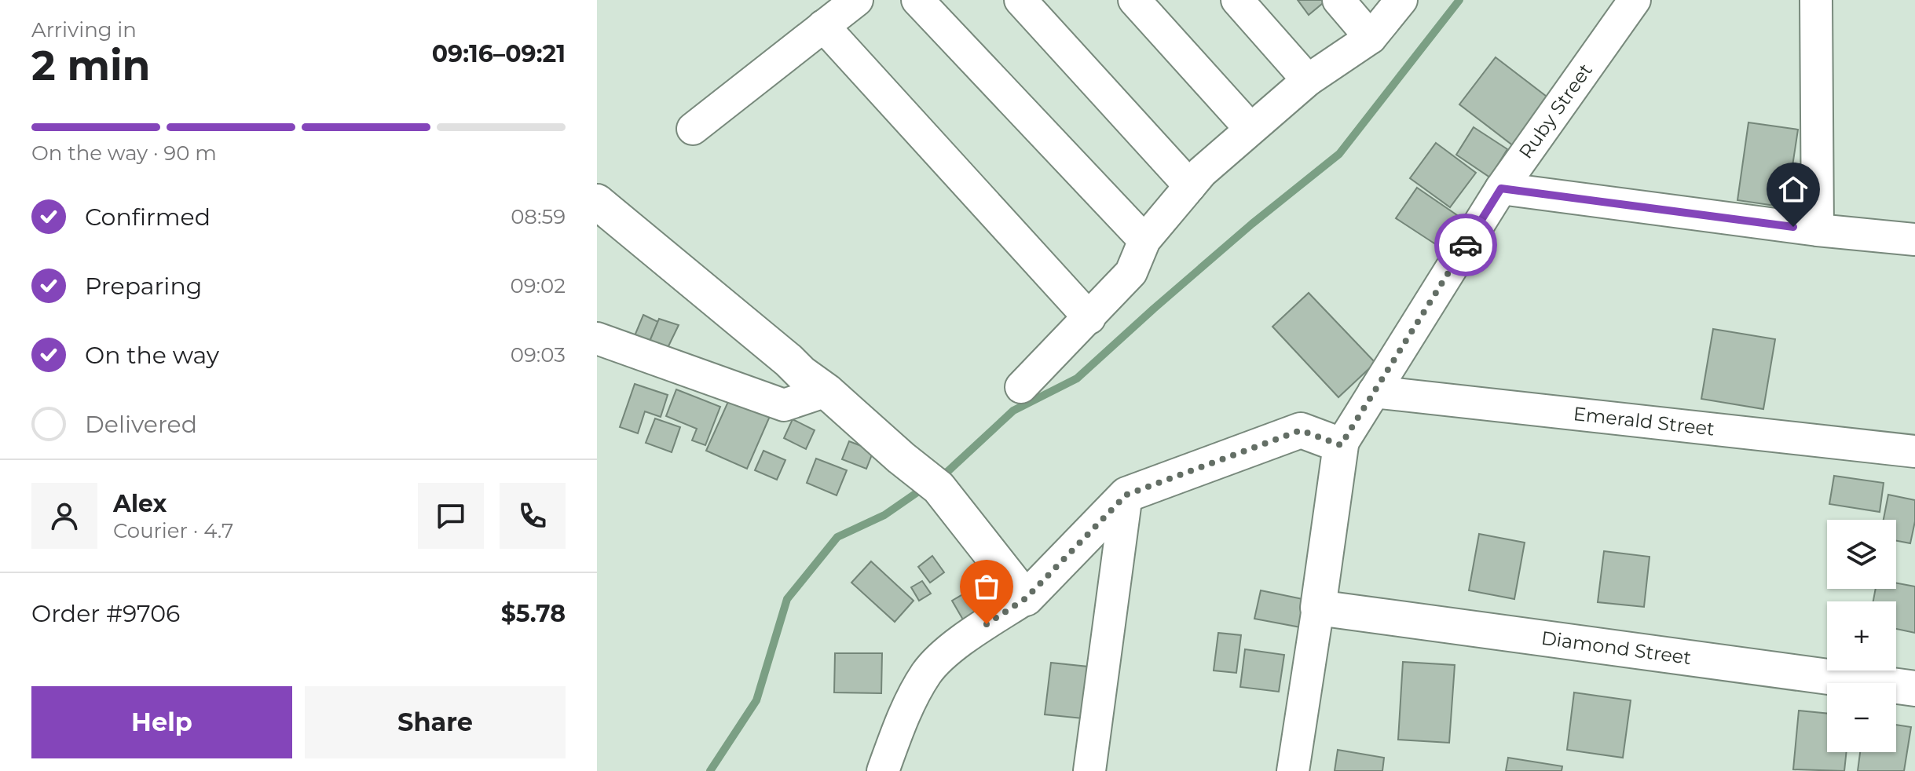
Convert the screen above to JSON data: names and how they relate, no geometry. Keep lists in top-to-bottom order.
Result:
{
  "streets": {
    "street": ["Ruby Street", "Emerald Street", "Diamond Street"]
  },
  "crossings": [
    ["Ruby Street", "Emerald Street"]
  ],
  "page": {
    "heading": ["2 min", "Arriving in", "09:16–09:21"],
    "panel": [
      "Alex",
      "Courier · 4.7",
      "Order #9706",
      "$5.78"
    ],
    "bar": "On the way · 90 m",
    "list": [
      ["Confirmed", "08:59"],
      ["Preparing", "09:02"],
      ["On the way", "09:03"],
      "Delivered"
    ],
    "map_buttons": ["+", "−"],
    "buttons": ["Help", "Share"]
  }
}
